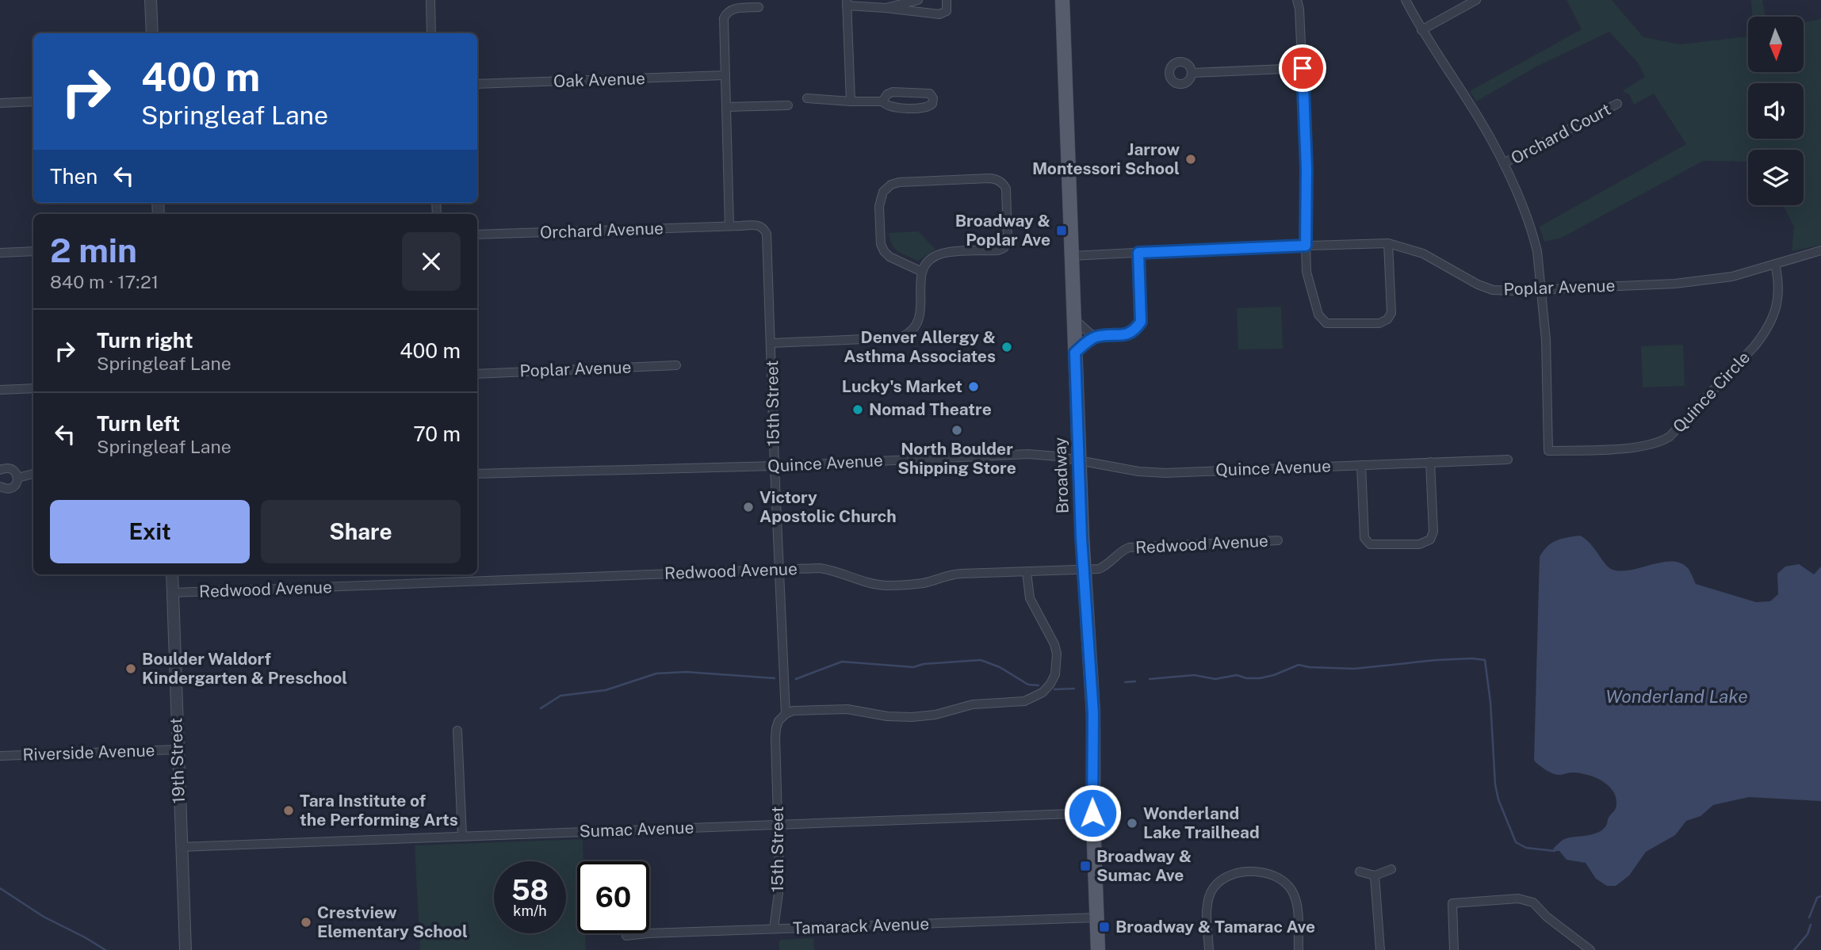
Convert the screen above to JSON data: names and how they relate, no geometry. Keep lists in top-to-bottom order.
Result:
{
  "streets": {
    "main road": ["Broadway"],
    "street": [
      "Oak Avenue",
      "Orchard Court",
      "Orchard Avenue",
      "Poplar Avenue",
      "Quince Circle",
      "15th Street",
      "Quince Avenue",
      "Redwood Avenue",
      "Riverside Avenue",
      "19th Street",
      "Sumac Avenue",
      "Tamarack Avenue"
    ]
  },
  "crossings": [
    ["Orchard Avenue", "15th Street"],
    ["Poplar Avenue", "Quince Circle"],
    ["Poplar Avenue", "Broadway"],
    ["15th Street", "Quince Avenue"],
    ["15th Street", "Redwood Avenue"],
    ["15th Street", "Sumac Avenue"],
    ["15th Street", "Tamarack Avenue"],
    ["Quince Avenue", "Broadway"],
    ["Broadway", "Redwood Avenue"],
    ["Broadway", "Sumac Avenue"],
    ["Broadway", "Tamarack Avenue"],
    ["Redwood Avenue", "19th Street"],
    ["Riverside Avenue", "19th Street"],
    ["19th Street", "Sumac Avenue"]
  ],
  "water": ["Wonderland Lake"],
  "places": {
    "other": [
      "Jarrow Montessori School",
      "Denver Allergy & Asthma Associates",
      "Lucky's Market",
      "Nomad Theatre",
      "North Boulder Shipping Store",
      "Victory Apostolic Church",
      "Boulder Waldorf Kindergarten & Preschool",
      "Tara Institute of the Performing Arts",
      "Wonderland Lake Trailhead",
      "Crestview Elementary School"
    ],
    "transit": ["Broadway & Poplar Ave", "Broadway & Sumac Ave", "Broadway & Tamarac Ave"]
  },
  "north": "bottom",
  "page": {
    "turn": ["400 m", "Springleaf Lane"],
    "then": "Then",
    "heading": ["2 min", "840 m · 17:21"],
    "list": [
      {
        "name": "Turn right",
        "note": "Springleaf Lane",
        "value": "400 m"
      },
      {
        "name": "Turn left",
        "note": "Springleaf Lane",
        "value": "70 m"
      }
    ],
    "buttons": ["Exit", "Share"],
    "speed": "58 km/h",
    "limit": "60"
  }
}
